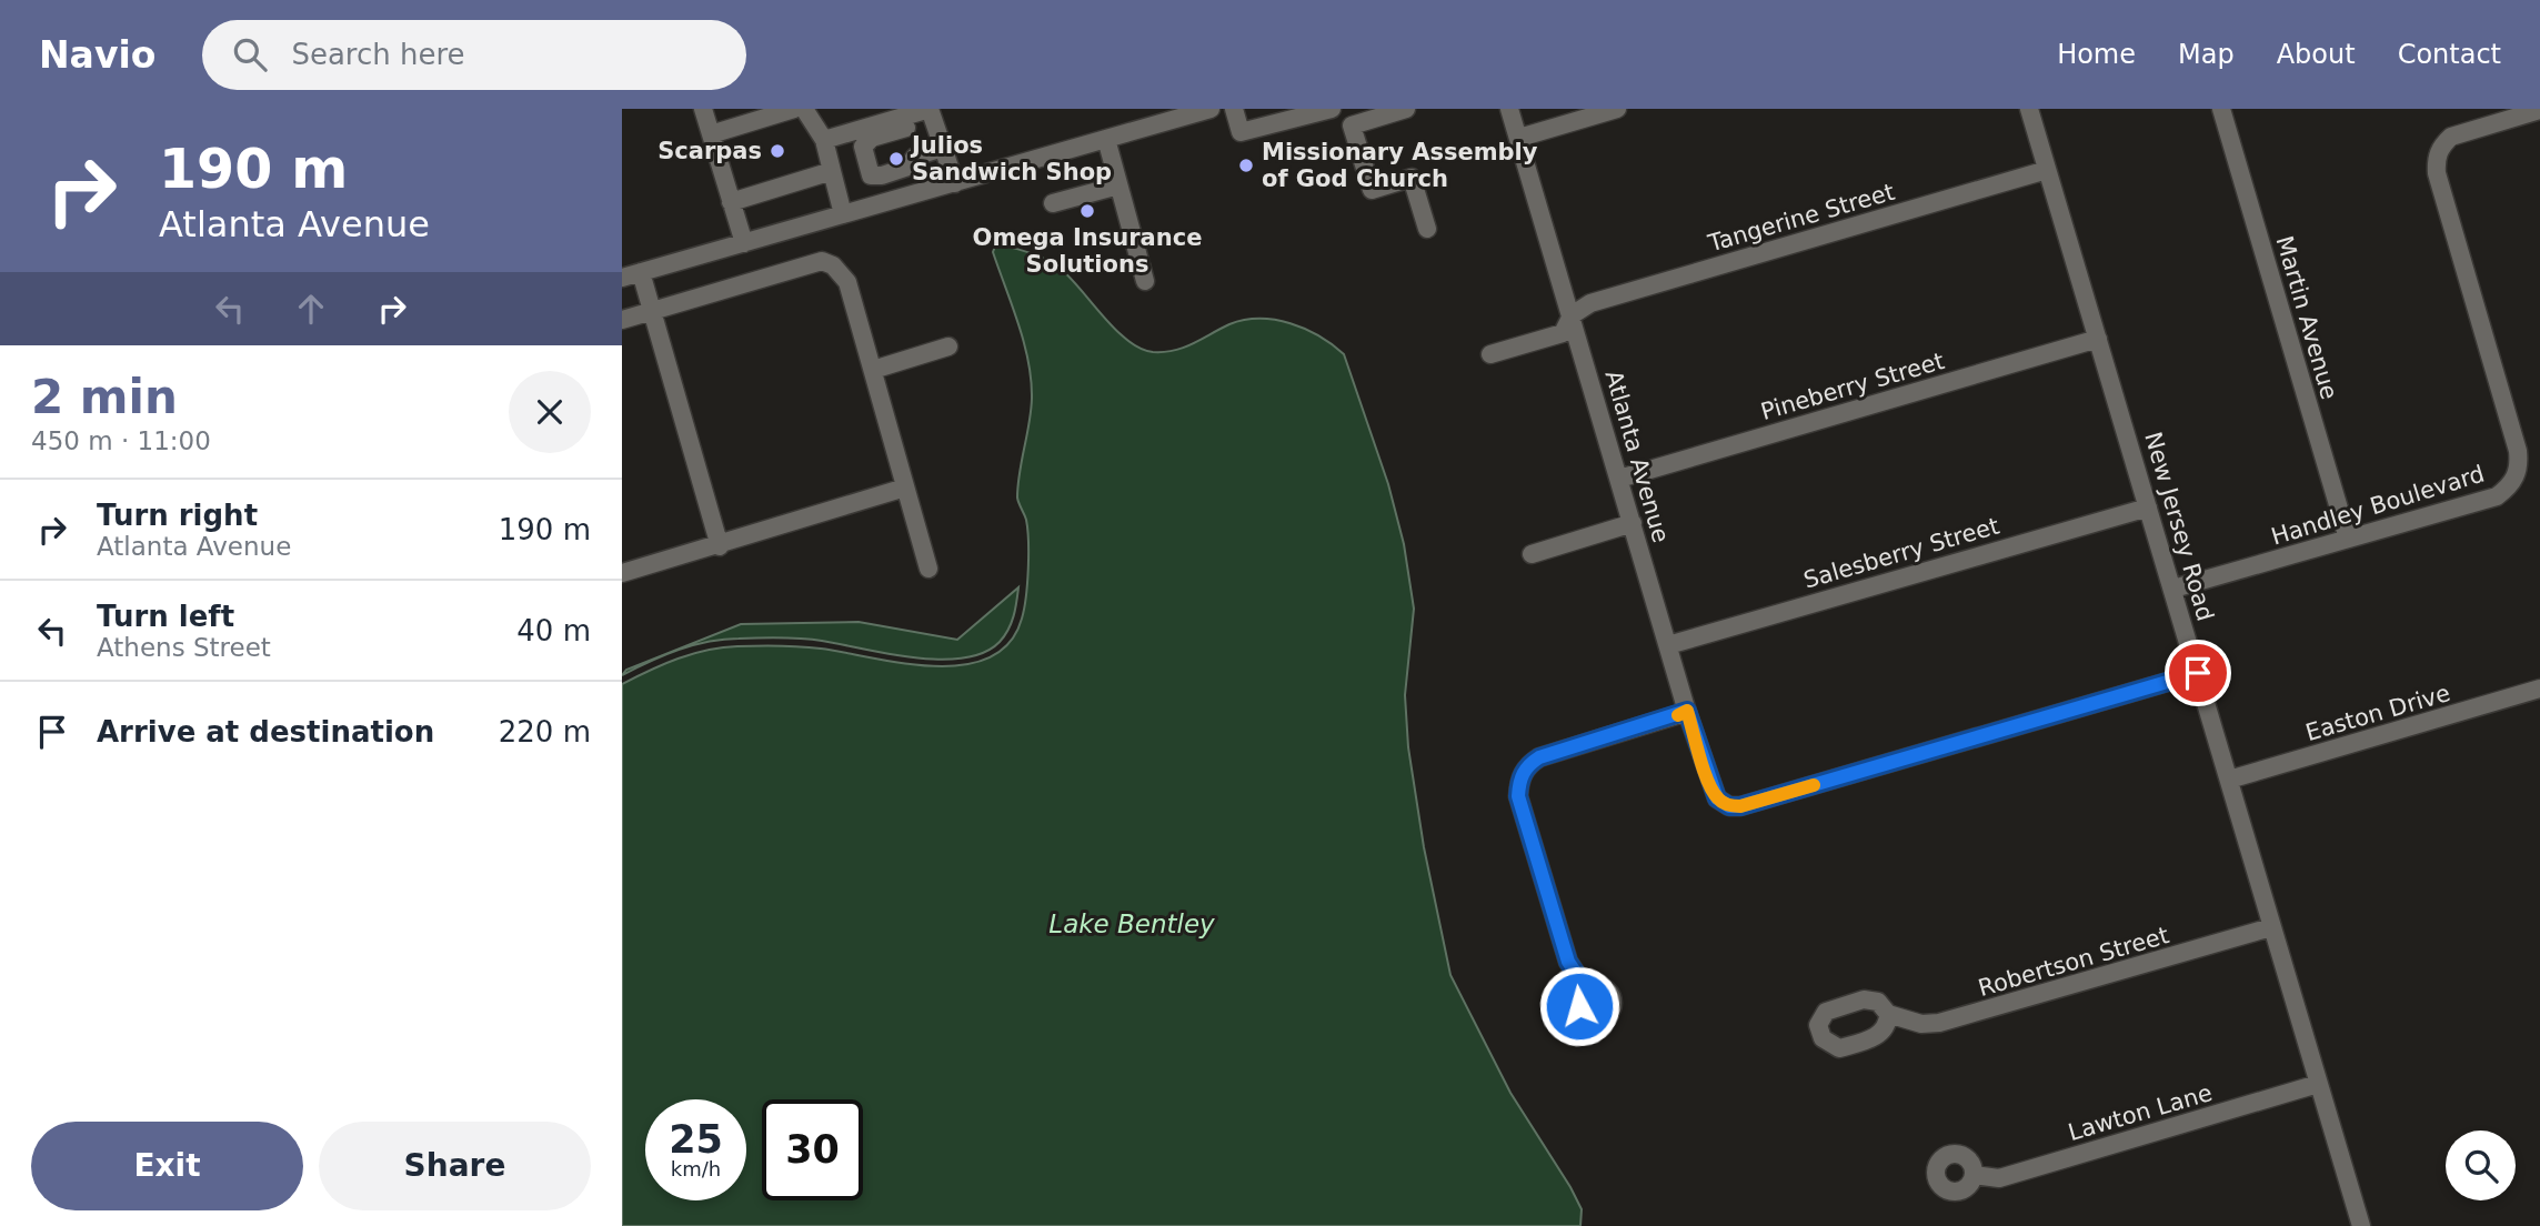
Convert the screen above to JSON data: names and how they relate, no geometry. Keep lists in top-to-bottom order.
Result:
{
  "streets": {
    "street": [
      "Tangerine Street",
      "Martin Avenue",
      "Pineberry Street",
      "Atlanta Avenue",
      "Handley Boulevard",
      "New Jersey Road",
      "Salesberry Street",
      "Easton Drive",
      "Robertson Street",
      "Lawton Lane"
    ]
  },
  "crossings": [
    ["Tangerine Street", "Atlanta Avenue"],
    ["Tangerine Street", "New Jersey Road"],
    ["Martin Avenue", "Handley Boulevard"],
    ["Pineberry Street", "Atlanta Avenue"],
    ["Pineberry Street", "New Jersey Road"],
    ["Atlanta Avenue", "New Jersey Road"],
    ["Atlanta Avenue", "Salesberry Street"],
    ["Handley Boulevard", "New Jersey Road"],
    ["New Jersey Road", "Salesberry Street"],
    ["New Jersey Road", "Easton Drive"],
    ["New Jersey Road", "Robertson Street"],
    ["New Jersey Road", "Lawton Lane"]
  ],
  "water": ["Lake Bentley"],
  "places": [
    "Scarpas",
    "Julios Sandwich Shop",
    "Missionary Assembly of God Church",
    "Omega Insurance Solutions"
  ],
  "page": {
    "header": "Navio",
    "search": "Search here",
    "nav": [
      "Home",
      "Map",
      "About",
      "Contact"
    ],
    "turn": ["190 m", "Atlanta Avenue"],
    "heading": ["2 min", "450 m · 11:00"],
    "list": [
      {
        "name": "Turn right",
        "note": "Atlanta Avenue",
        "value": "190 m"
      },
      {
        "name": "Turn left",
        "note": "Athens Street",
        "value": "40 m"
      },
      {
        "name": "Arrive at destination",
        "value": "220 m"
      }
    ],
    "speed": "25 km/h",
    "limit": "30",
    "buttons": ["Exit", "Share"]
  }
}
